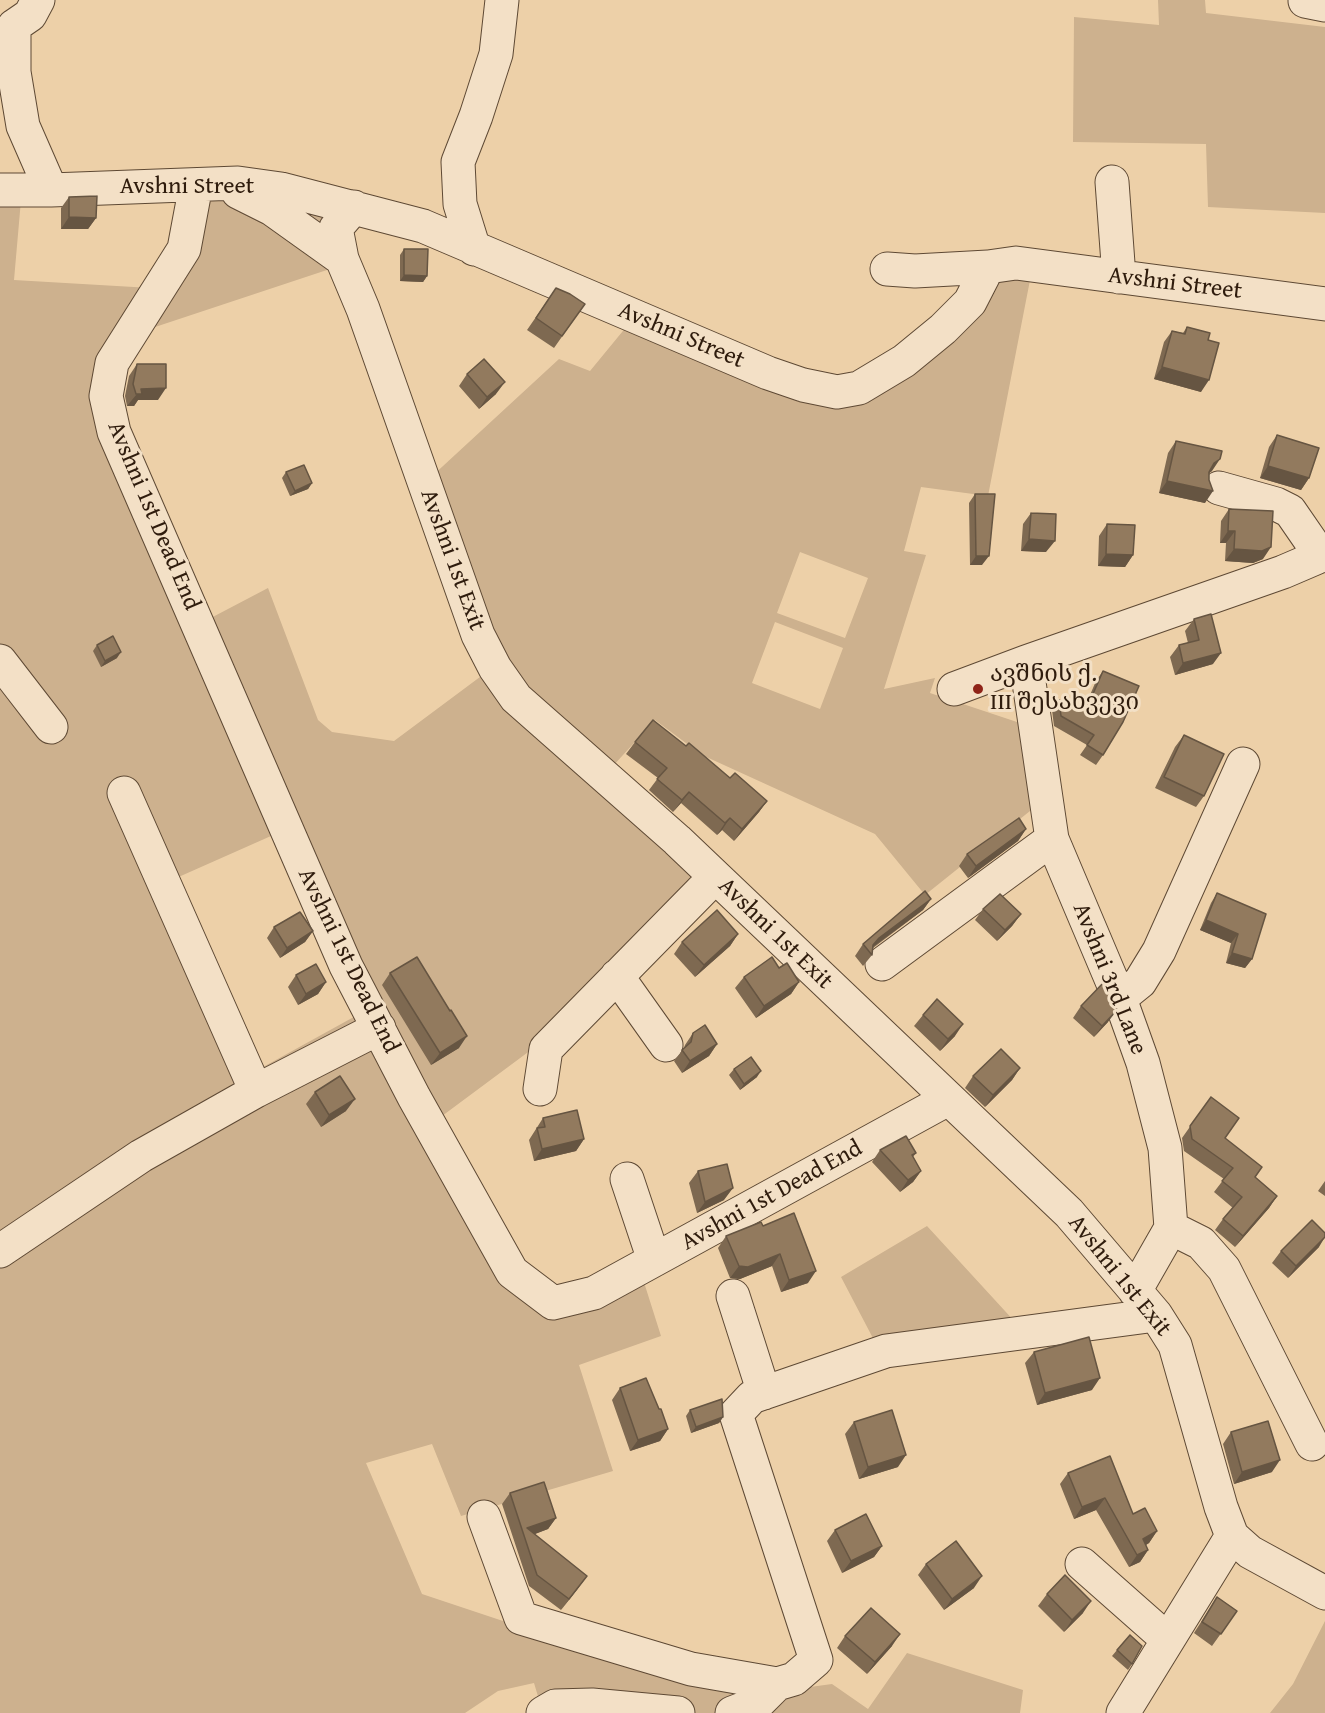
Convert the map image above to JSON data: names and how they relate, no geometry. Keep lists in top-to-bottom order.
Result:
{
  "streets": {
    "street": [
      "Avshni Street",
      "Avshni 1st Dead End",
      "Avshni 1st Exit",
      "Avshni 3rd Lane"
    ]
  },
  "crossings": [
    ["Avshni Street", "Avshni 1st Dead End"],
    ["Avshni Street", "Avshni 1st Exit"],
    ["Avshni 1st Dead End", "Avshni 1st Exit"]
  ],
  "places": ["ავშნის ქ. III შესახვევი"]
}
